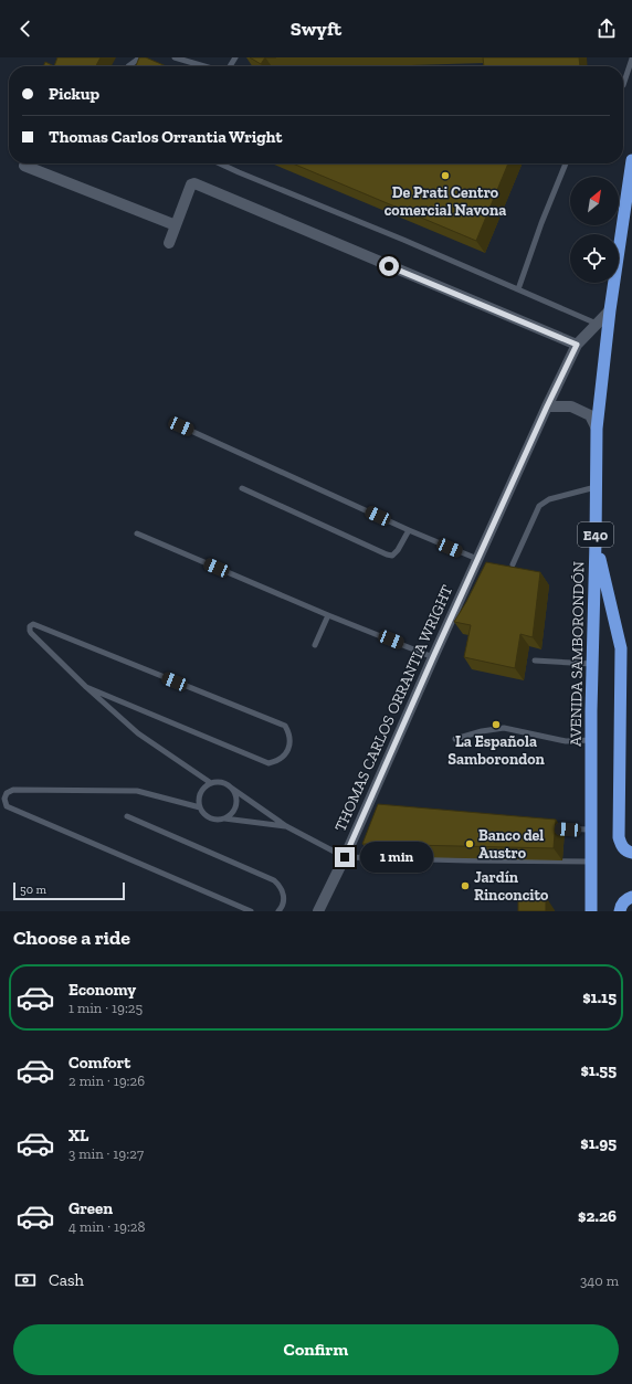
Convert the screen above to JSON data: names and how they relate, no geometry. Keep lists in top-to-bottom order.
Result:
{
  "streets": {
    "highway": ["E40", "AVENIDA SAMBORONDÓN"],
    "street": ["THOMAS CARLOS ORRANTIA WRIGHT"]
  },
  "crossings": [
    ["AVENIDA SAMBORONDÓN", "THOMAS CARLOS ORRANTIA WRIGHT"]
  ],
  "places": [
    "De Prati Centro comercial Navona",
    "La Española Samborondon",
    "Banco del Austro",
    "Jardín Rinconcito"
  ],
  "scale_bar": "50 m",
  "north": "top right",
  "page": {
    "header": "Swyft",
    "banner": ["Pickup", "Thomas Carlos Orrantia Wright"],
    "bubble": "1 min",
    "scale": "50 m",
    "heading": "Choose a ride",
    "list": [
      {
        "name": "Economy",
        "note": "1 min · 19:25",
        "value": "$1.15"
      },
      {
        "name": "Comfort",
        "note": "2 min · 19:26",
        "value": "$1.55"
      },
      {
        "name": "XL",
        "note": "3 min · 19:27",
        "value": "$1.95"
      },
      {
        "name": "Green",
        "note": "4 min · 19:28",
        "value": "$2.26"
      }
    ],
    "pay": ["Cash", "340 m"],
    "buttons": "Confirm"
  }
}
